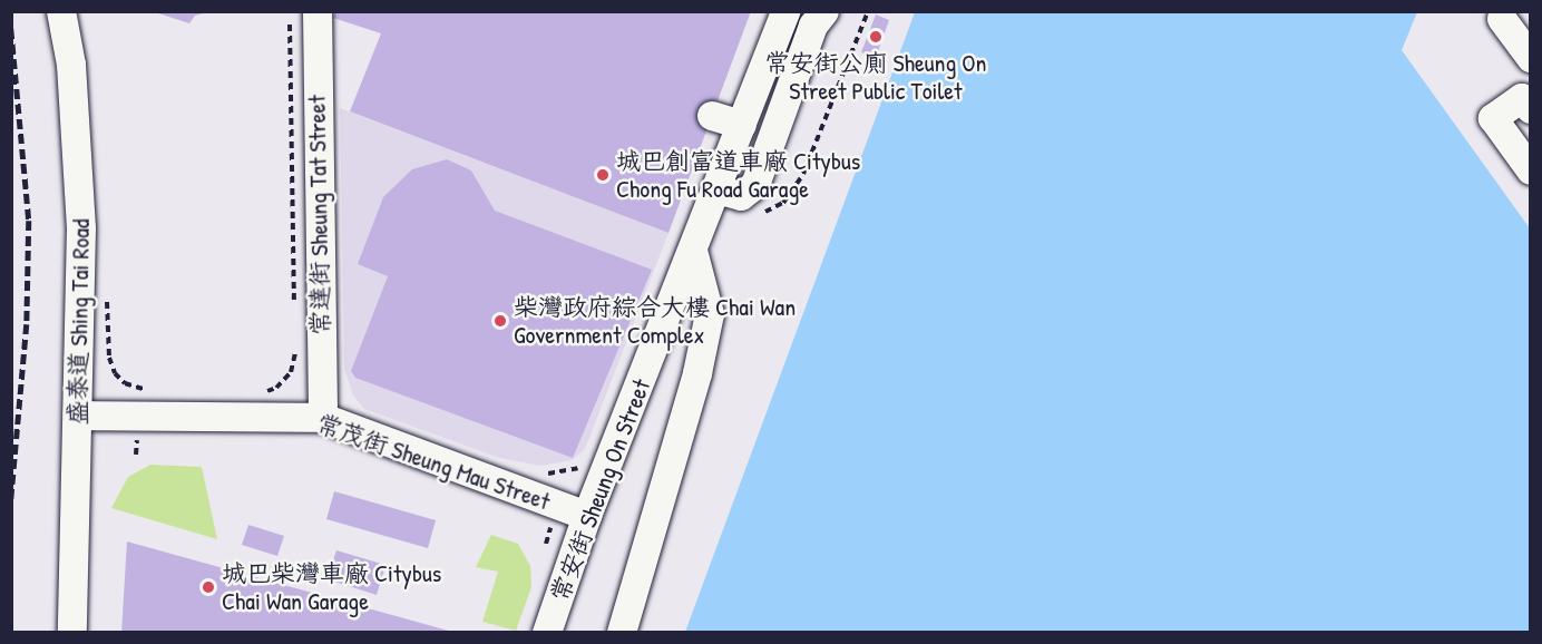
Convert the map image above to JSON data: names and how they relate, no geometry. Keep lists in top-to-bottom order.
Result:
{
  "streets": {
    "street": [
      "常達街 Sheung Tat Street",
      "盛泰道 Shing Tai Road",
      "常茂街 Sheung Mau Street",
      "常安街 Sheung On Street"
    ]
  },
  "crossings": [
    ["常達街 Sheung Tat Street", "常茂街 Sheung Mau Street"],
    ["盛泰道 Shing Tai Road", "常茂街 Sheung Mau Street"],
    ["常茂街 Sheung Mau Street", "常安街 Sheung On Street"]
  ],
  "places": [
    "常安街公廁 Sheung On Street Public Toilet",
    "城巴創富道車廠 Citybus Chong Fu Road Garage",
    "柴灣政府綜合大樓 Chai Wan Government Complex",
    "城巴柴灣車廠 Citybus Chai Wan Garage"
  ]
}
